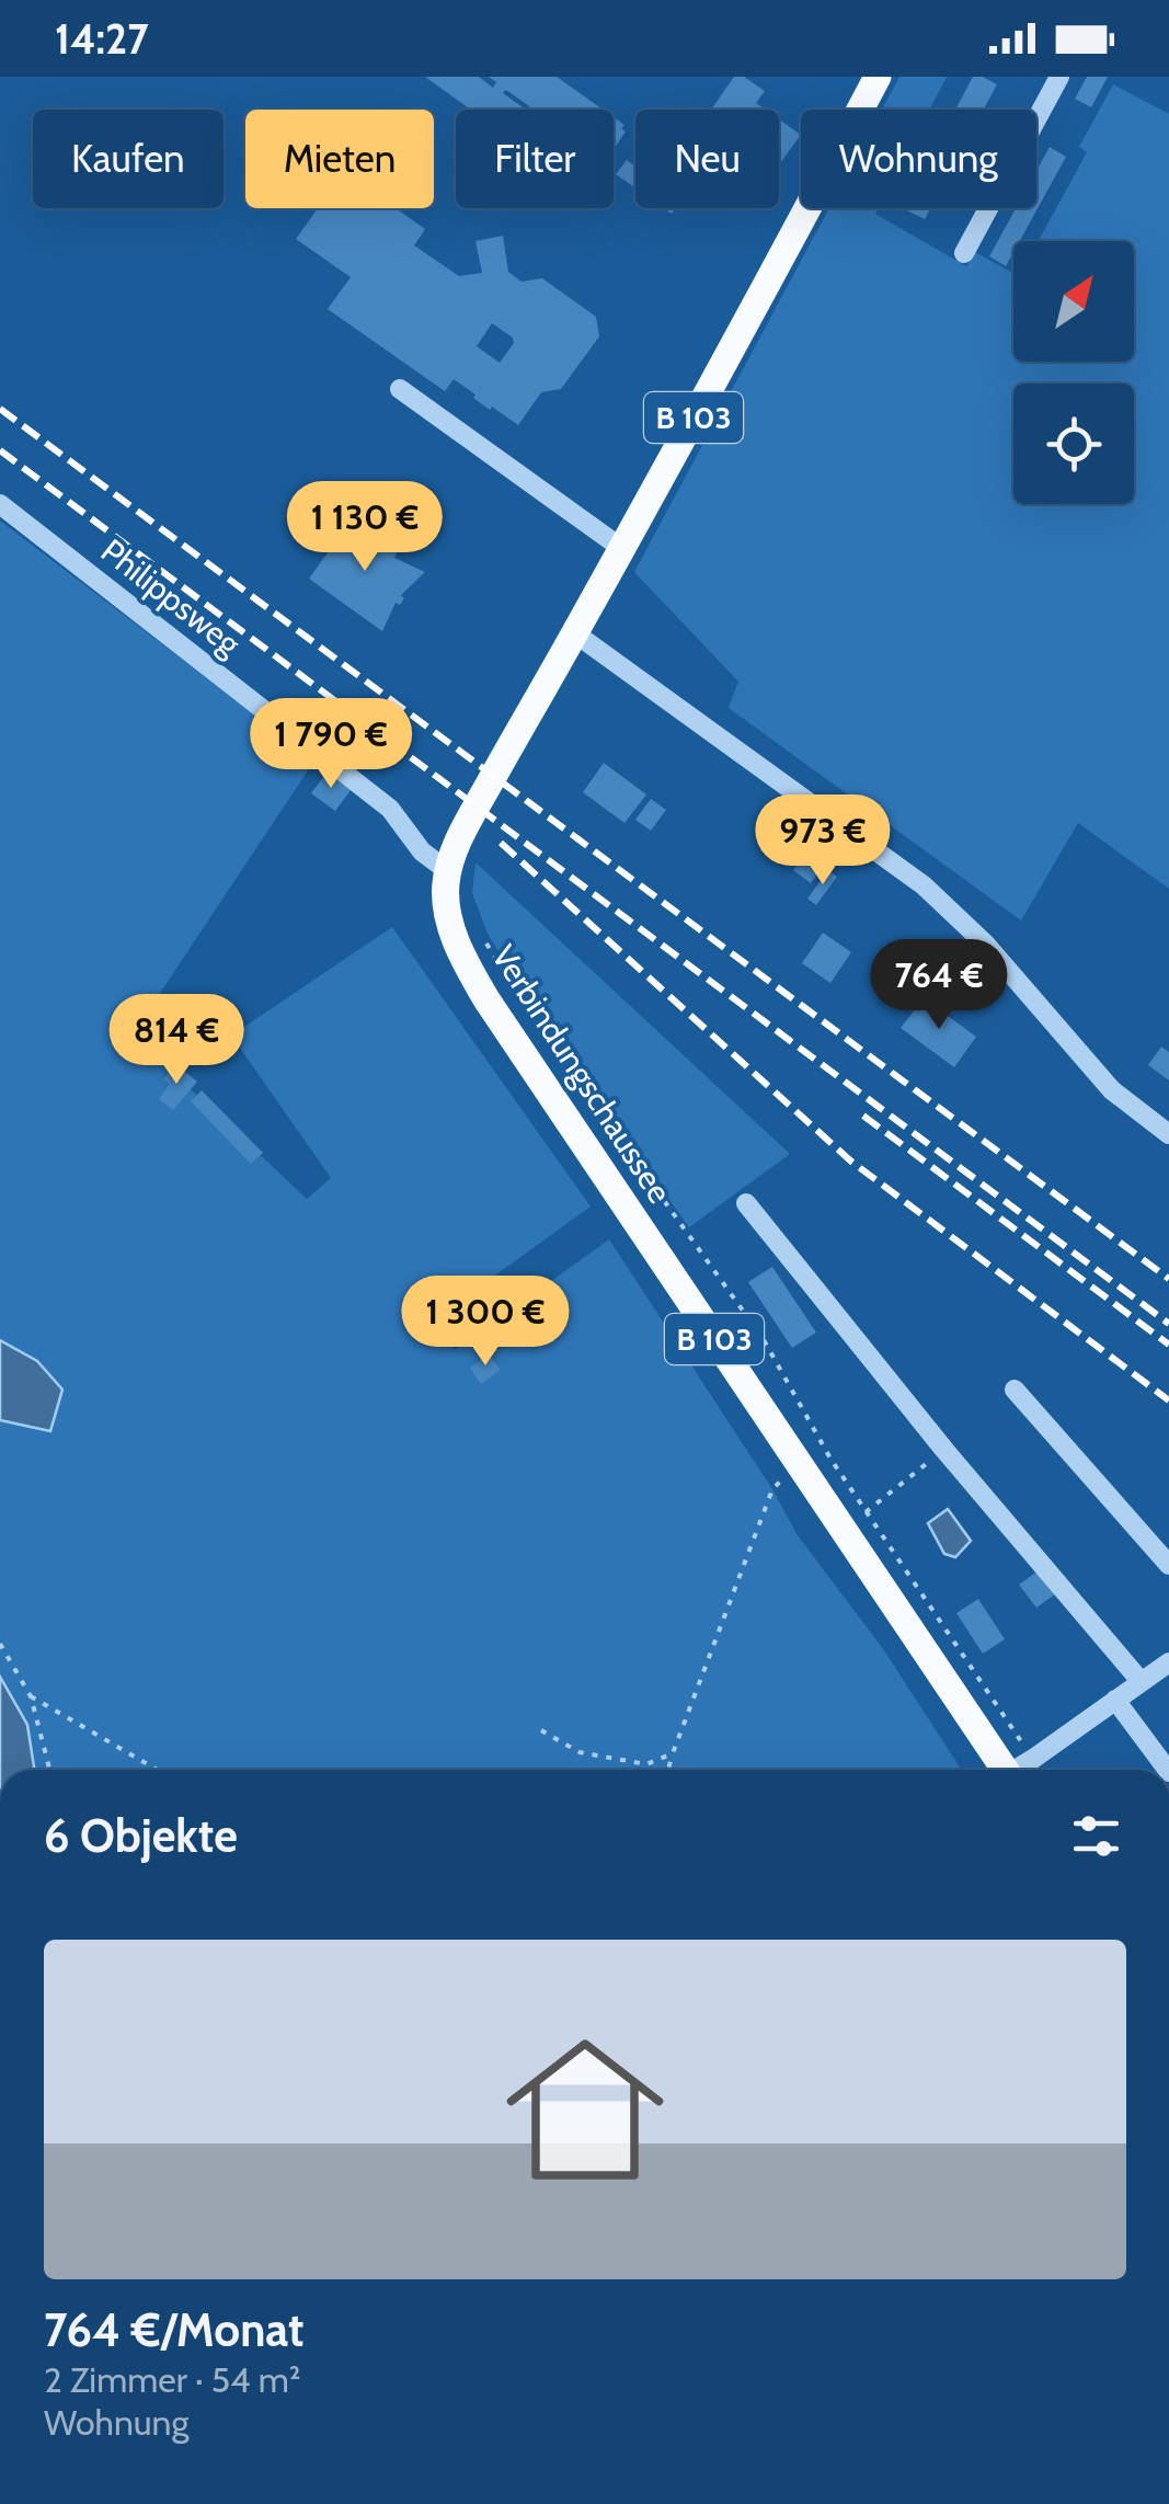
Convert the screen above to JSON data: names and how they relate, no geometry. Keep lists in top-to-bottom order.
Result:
{
  "streets": {
    "main road": ["B 103", "Verbindungschaussee"],
    "street": ["Philippsweg"]
  },
  "crossings": [
    ["Philippsweg", "Verbindungschaussee"]
  ],
  "north": "top right",
  "page": {
    "status": "14:27",
    "chip": [
      "Kaufen",
      "Mieten",
      "Filter",
      "Neu",
      "Wohnung"
    ],
    "price": [
      "1 130 €",
      "1 790 €",
      "973 €",
      "764 €",
      "814 €",
      "1 300 €"
    ],
    "heading": "6 Objekte",
    "list": [
      {
        "name": "764 €/Monat",
        "note": "2 Zimmer · 54 m² · Wohnung"
      }
    ]
  }
}
